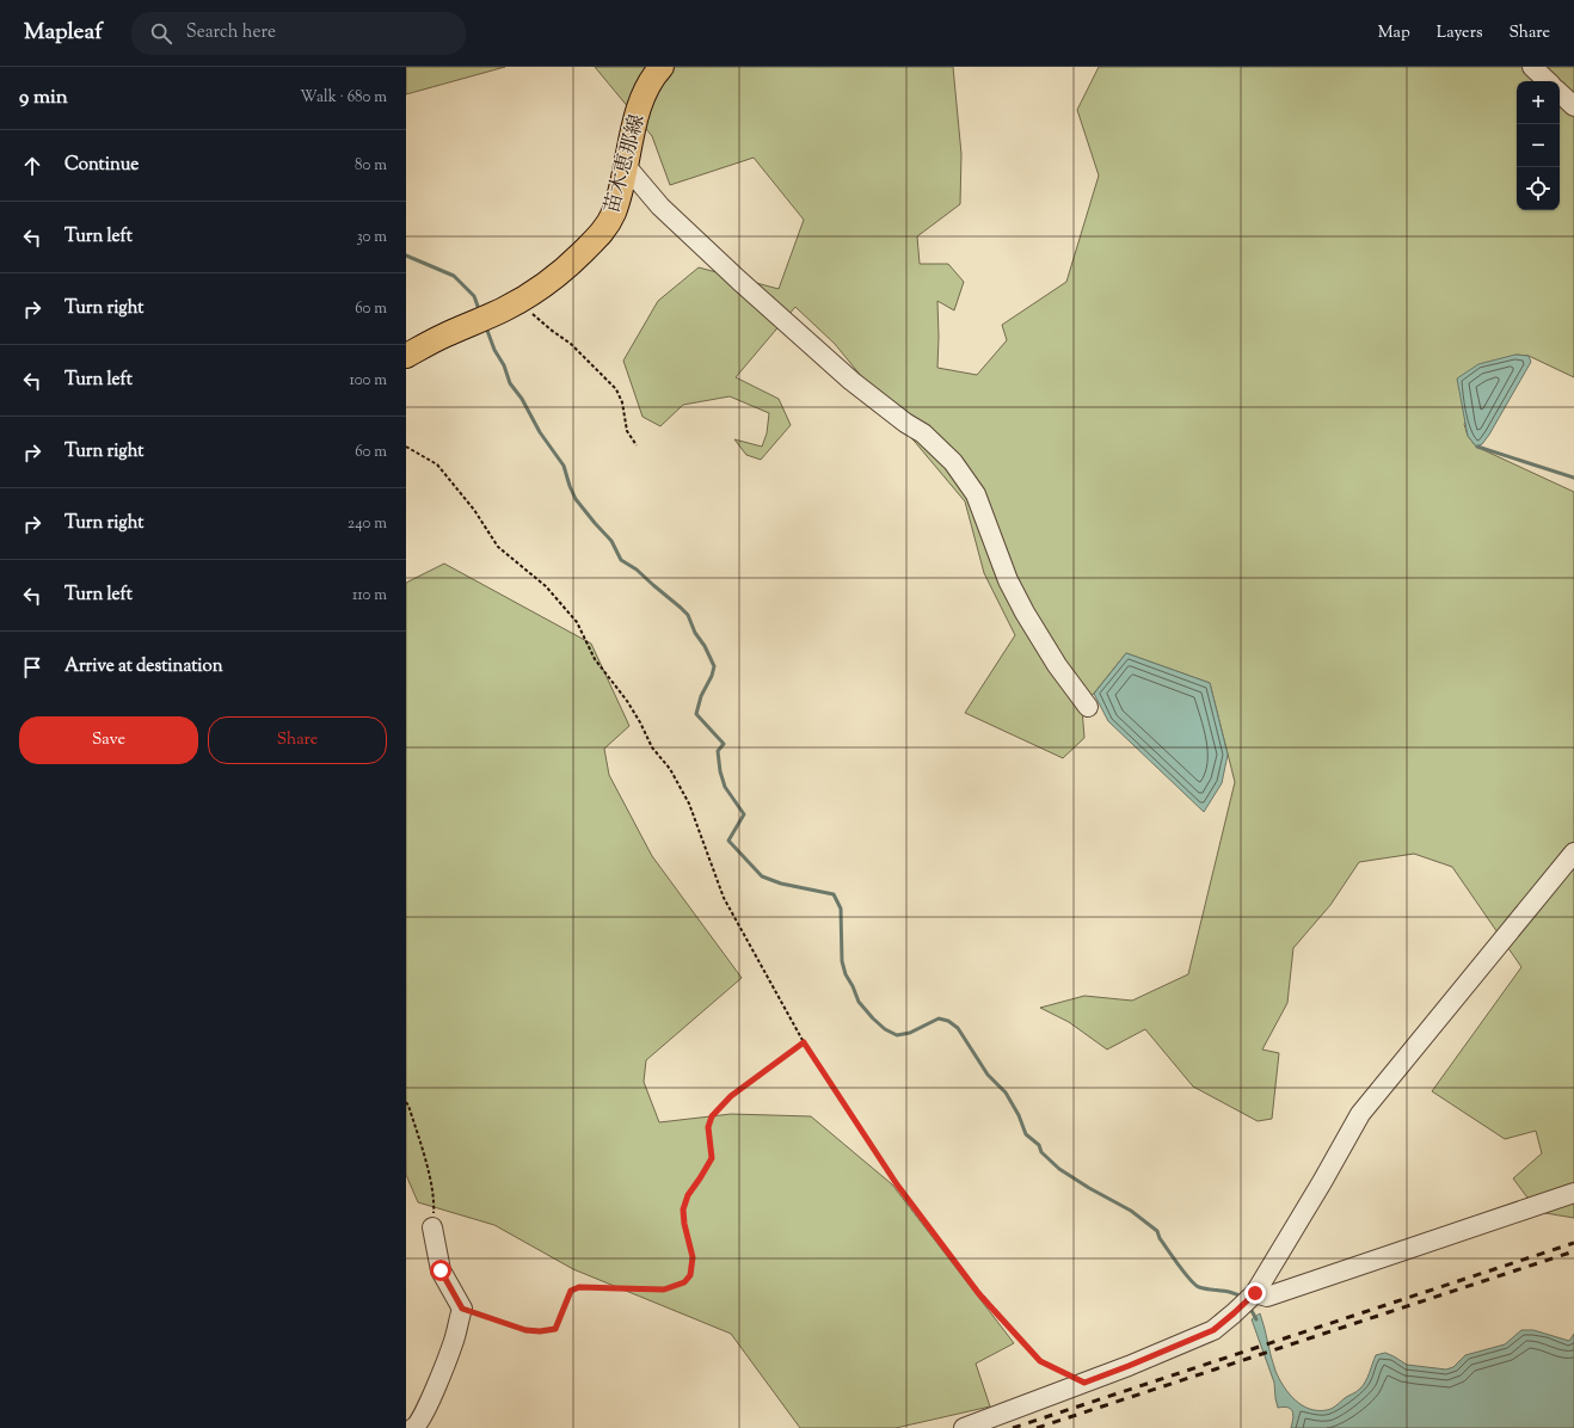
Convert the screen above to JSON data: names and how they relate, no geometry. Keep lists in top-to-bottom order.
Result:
{
  "streets": {
    "main road": ["苗木恵那線"]
  },
  "page": {
    "header": "Mapleaf",
    "search": "Search here",
    "nav": ["Map", "Layers", "Share"],
    "heading": ["9 min", "Walk · 680 m"],
    "map_buttons": ["+", "−"],
    "list": [
      ["Continue", "80 m"],
      ["Turn left", "30 m"],
      ["Turn right", "60 m"],
      ["Turn left", "100 m"],
      ["Turn right", "60 m"],
      ["Turn right", "240 m"],
      ["Turn left", "110 m"],
      "Arrive at destination"
    ],
    "buttons": ["Save", "Share"]
  }
}
